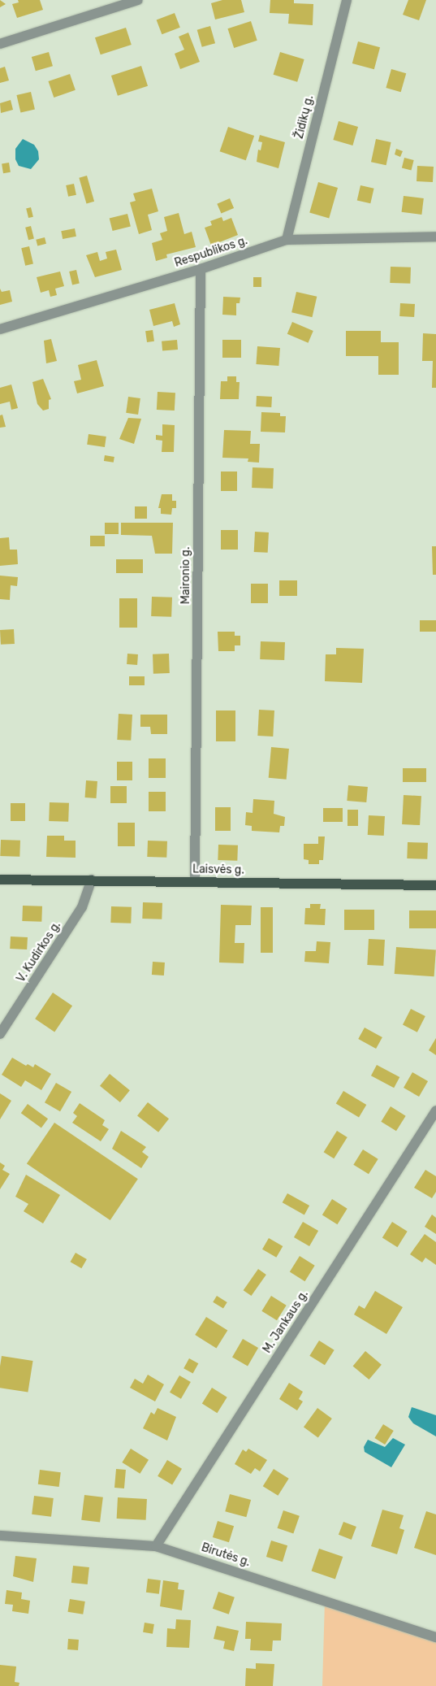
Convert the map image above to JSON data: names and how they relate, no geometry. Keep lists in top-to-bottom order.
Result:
{
  "streets": {
    "main road": ["Laisvės g."],
    "street": [
      "Židikų g.",
      "Respublikos g.",
      "Maironio g.",
      "V. Kudirkos g.",
      "M. Jankaus g.",
      "Birutės g."
    ]
  },
  "crossings": [
    ["Židikų g.", "Respublikos g."],
    ["Respublikos g.", "Maironio g."],
    ["Maironio g.", "Laisvės g."],
    ["Laisvės g.", "V. Kudirkos g."],
    ["M. Jankaus g.", "Birutės g."]
  ]
}
